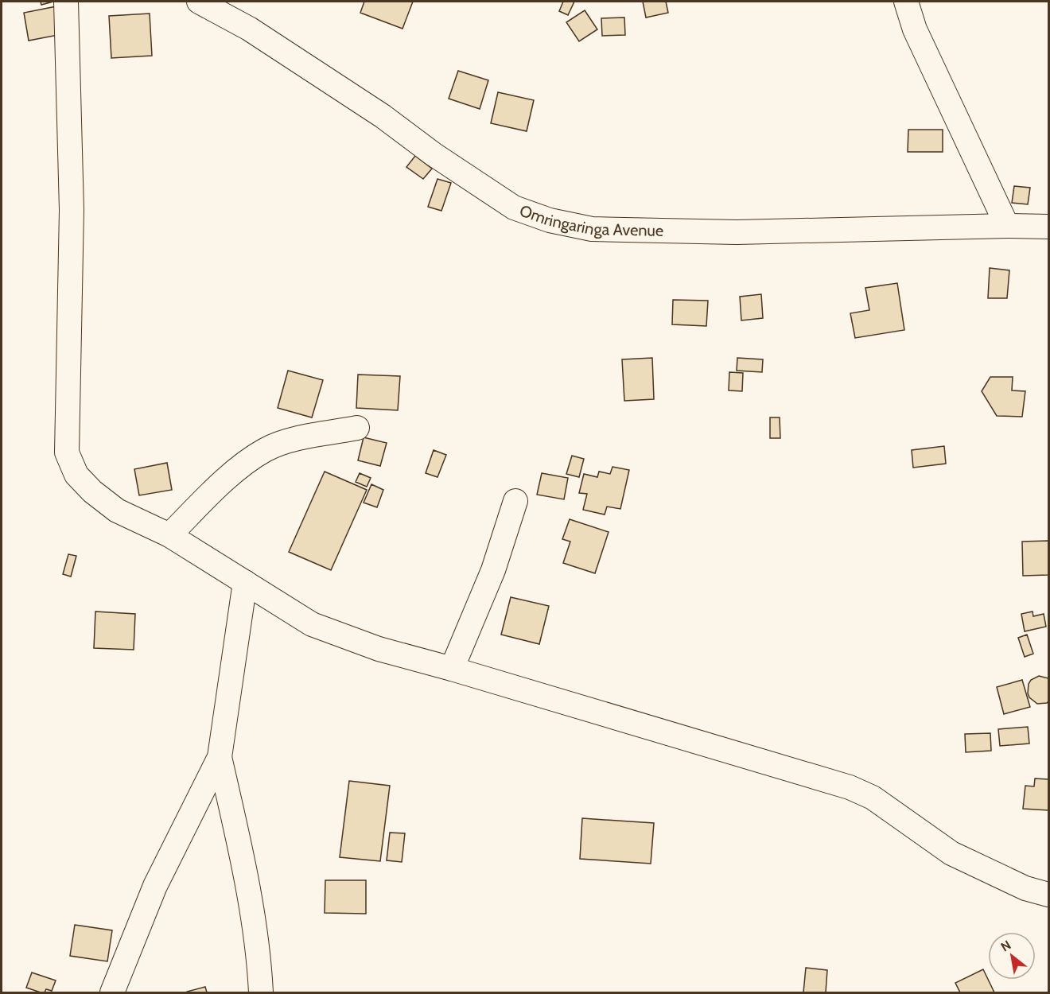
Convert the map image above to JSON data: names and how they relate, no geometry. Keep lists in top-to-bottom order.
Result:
{
  "streets": {
    "street": ["Omringaringa Avenue"]
  },
  "north": "top left"
}
